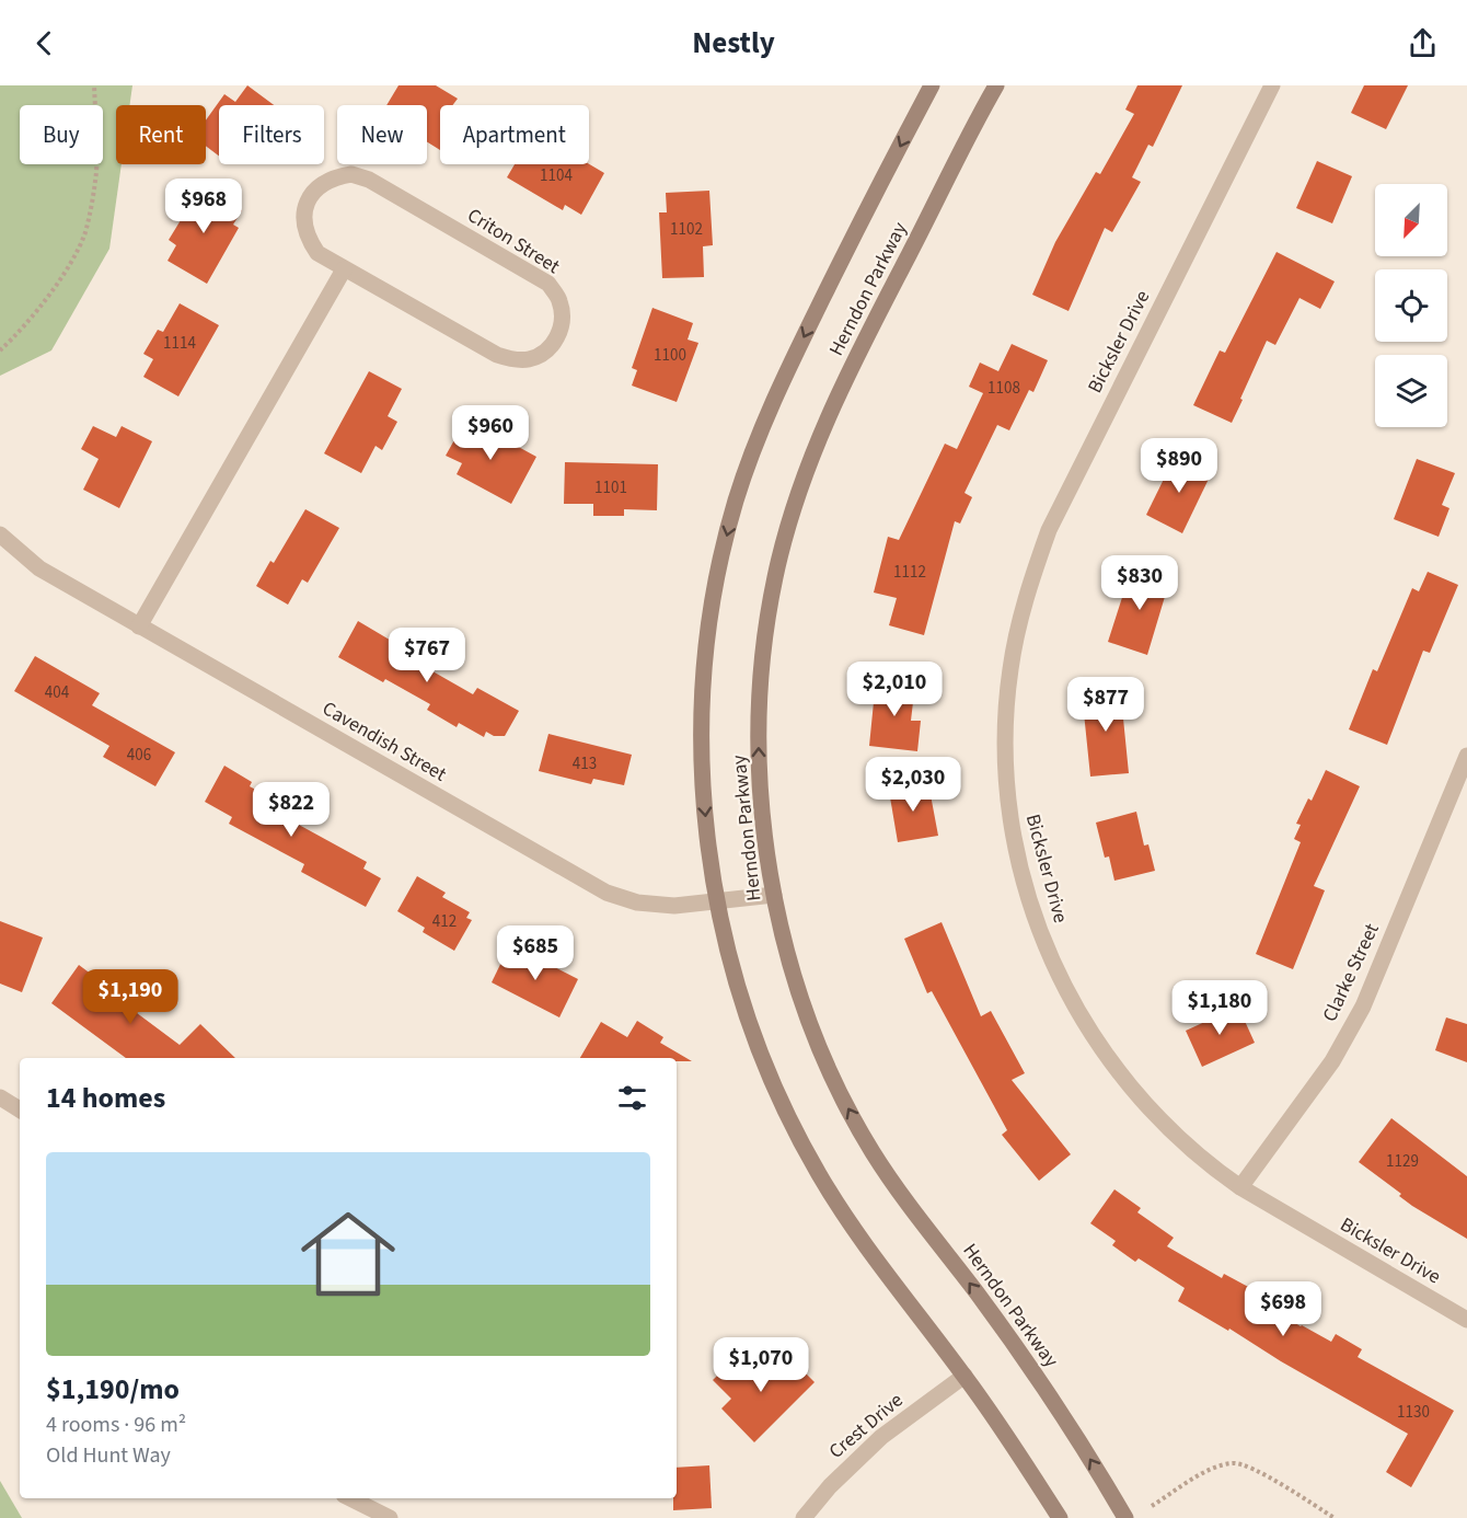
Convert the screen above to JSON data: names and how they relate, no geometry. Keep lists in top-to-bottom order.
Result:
{
  "streets": {
    "main road": ["Herndon Parkway"],
    "street": [
      "Criton Street",
      "Bicksler Drive",
      "Cavendish Street",
      "Clarke Street",
      "Crest Drive"
    ]
  },
  "crossings": [
    ["Herndon Parkway", "Cavendish Street"],
    ["Herndon Parkway", "Crest Drive"],
    ["Bicksler Drive", "Clarke Street"]
  ],
  "house_numbers": [
    "1104",
    "1102",
    "1114",
    "1100",
    "1108",
    "1101",
    "1112",
    "404",
    "406",
    "413",
    "412",
    "1129",
    "1130"
  ],
  "north": "bottom left",
  "page": {
    "header": "Nestly",
    "chip": [
      "Buy",
      "Rent",
      "Filters",
      "New",
      "Apartment"
    ],
    "price": [
      "$968",
      "$960",
      "$890",
      "$830",
      "$767",
      "$2,010",
      "$877",
      "$2,030",
      "$822",
      "$685",
      "$1,190",
      "$1,180",
      "$698",
      "$1,070"
    ],
    "heading": "14 homes",
    "list": [
      {
        "name": "$1,190/mo",
        "note": "4 rooms · 96 m² · Old Hunt Way"
      }
    ]
  }
}
